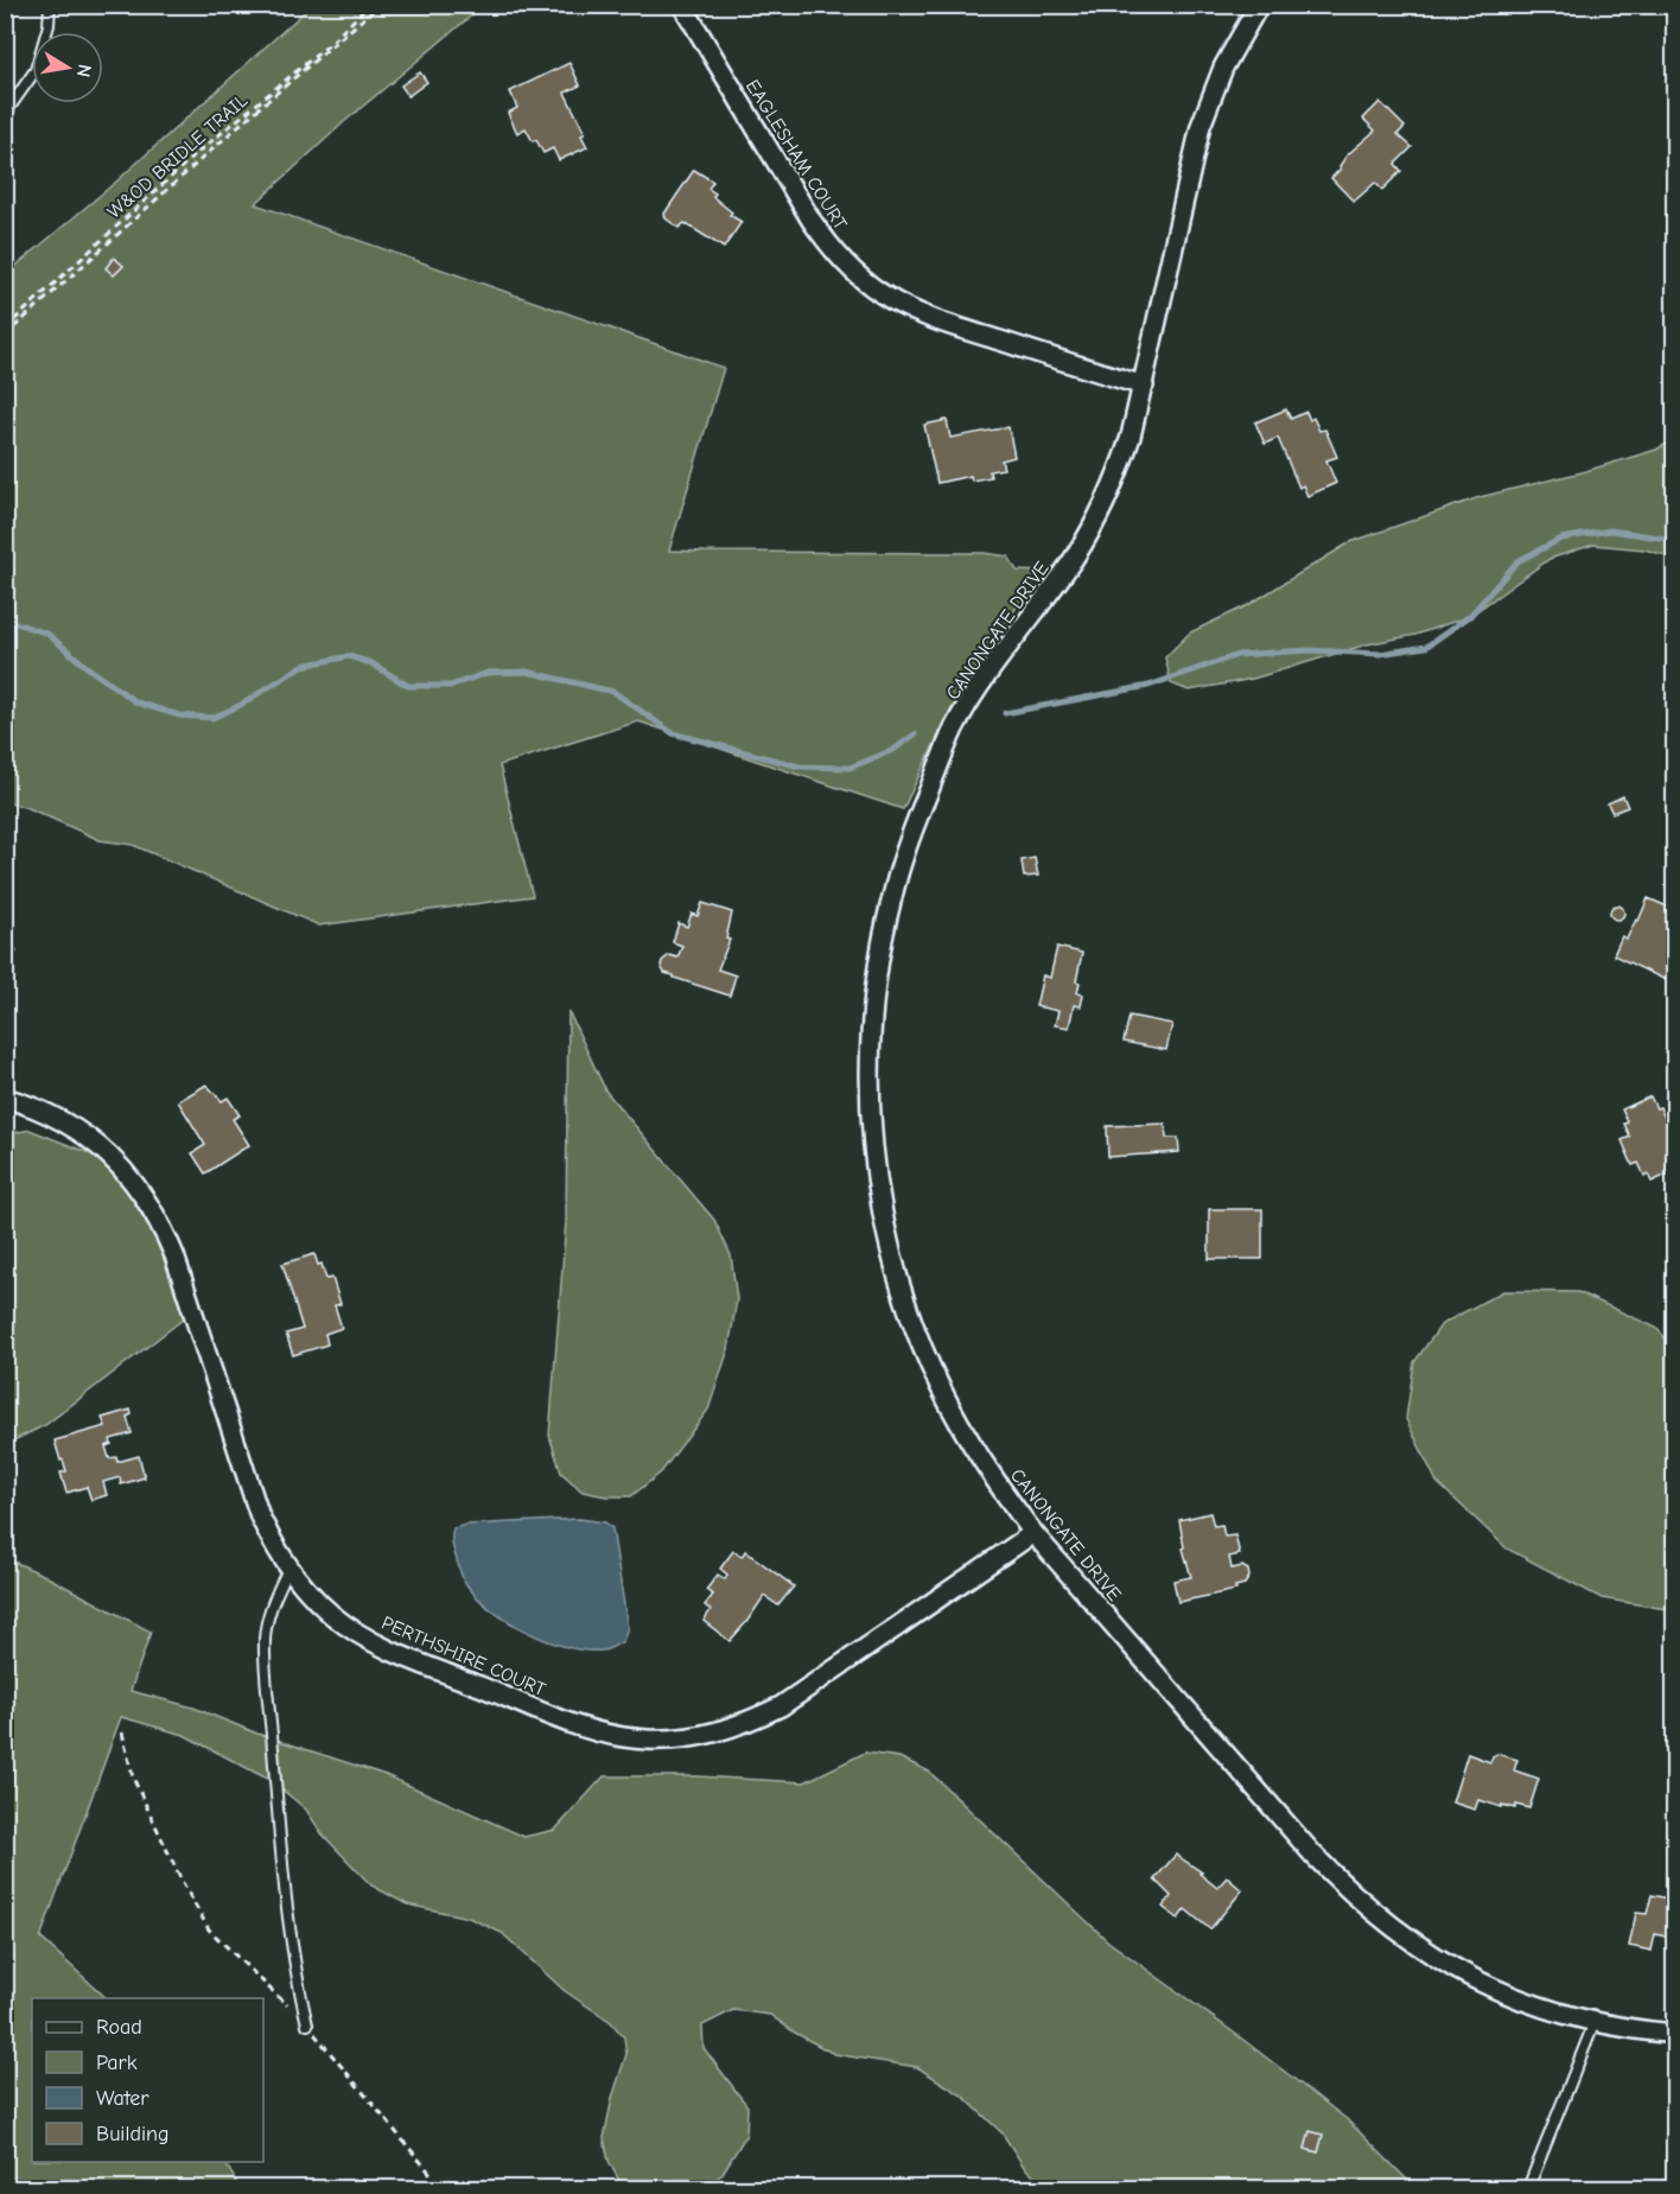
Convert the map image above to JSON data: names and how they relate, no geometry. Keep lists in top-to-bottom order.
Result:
{
  "streets": {
    "street": ["EAGLESHAM COURT", "CANONGATE DRIVE", "PERTHSHIRE COURT"],
    "path": ["W&OD BRIDLE TRAIL"]
  },
  "crossings": [
    ["EAGLESHAM COURT", "CANONGATE DRIVE"],
    ["CANONGATE DRIVE", "PERTHSHIRE COURT"]
  ],
  "legend": [
    "Road",
    "Park",
    "Water",
    "Building"
  ],
  "north": "right"
}
